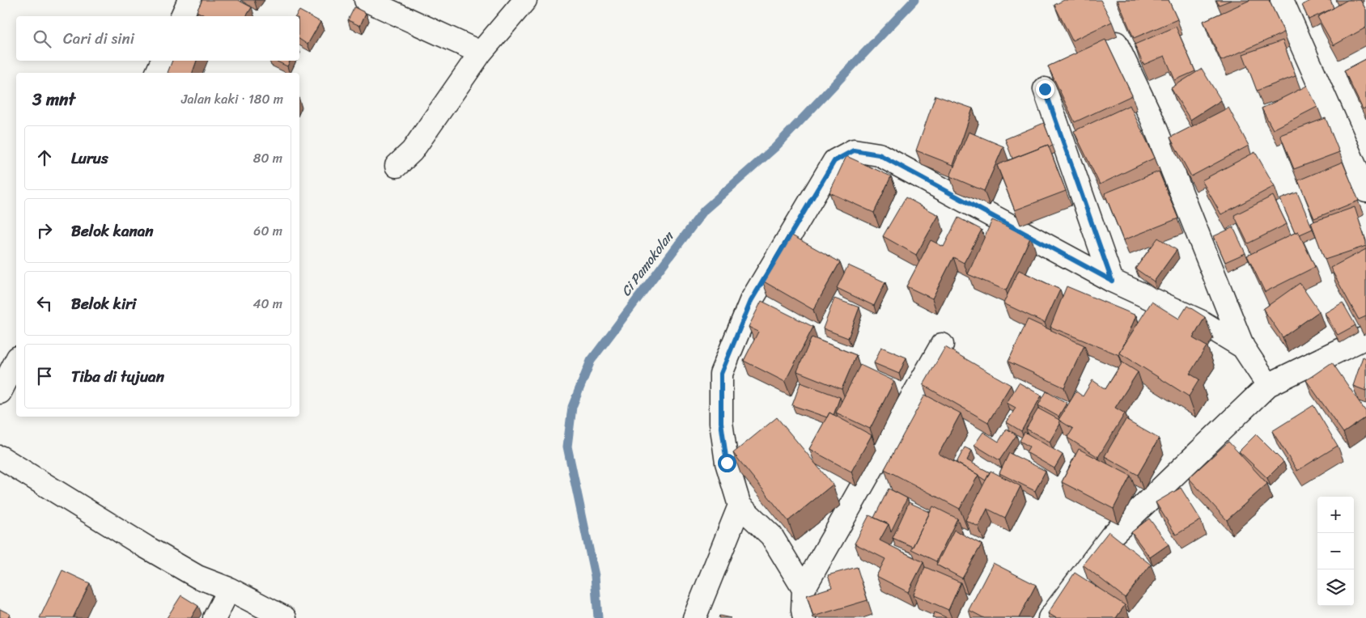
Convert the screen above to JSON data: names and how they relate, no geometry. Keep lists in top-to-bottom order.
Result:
{
  "water": ["Ci Pamokolan"],
  "page": {
    "search": "Cari di sini",
    "heading": ["3 mnt", "Jalan kaki · 180 m"],
    "list": [
      ["Lurus", "80 m"],
      ["Belok kanan", "60 m"],
      ["Belok kiri", "40 m"],
      "Tiba di tujuan"
    ],
    "map_buttons": ["+", "−"]
  }
}
